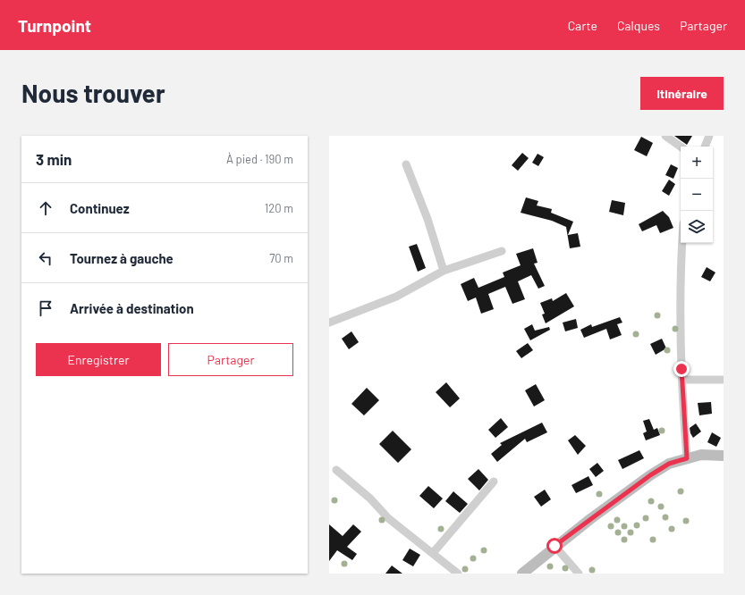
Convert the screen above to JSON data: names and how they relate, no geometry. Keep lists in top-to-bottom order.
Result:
{
  "page": {
    "header": "Turnpoint",
    "nav": ["Carte", "Calques", "Partager"],
    "buttons": [
      "Itinéraire",
      ["Enregistrer", "Partager"]
    ],
    "title": "Nous trouver",
    "heading": ["3 min", "À pied · 190 m"],
    "map_buttons": ["+", "−"],
    "list": [
      ["Continuez", "120 m"],
      ["Tournez à gauche", "70 m"],
      "Arrivée à destination"
    ]
  }
}
